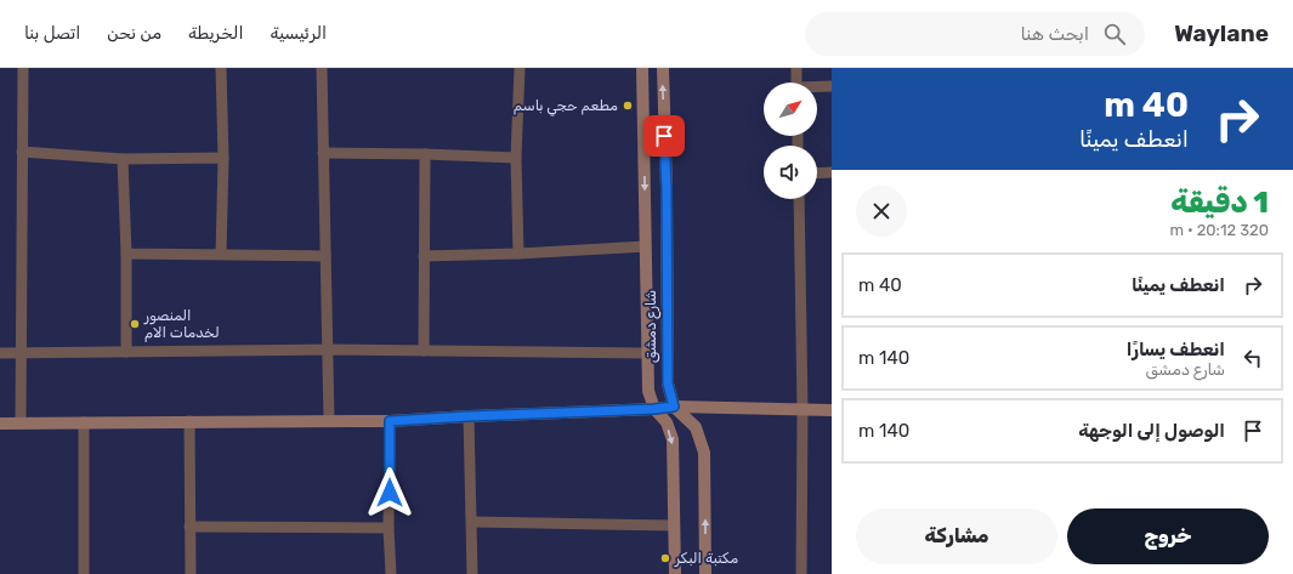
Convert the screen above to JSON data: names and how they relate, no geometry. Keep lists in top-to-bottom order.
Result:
{
  "streets": {
    "main road": ["شارع دمشق"]
  },
  "places": ["مطعم حجي باسم", "المنصور لخدمات الام", "مكتبة البكر"],
  "north": "top right",
  "page": {
    "header": "Waylane",
    "search": "ابحث هنا",
    "nav": [
      "الرئيسية",
      "الخريطة",
      "من نحن",
      "اتصل بنا"
    ],
    "turn": ["40 m", "انعطف يمينًا"],
    "heading": ["1 دقيقة", "320 m · 20:12"],
    "list": [
      {
        "name": "انعطف يمينًا",
        "value": "40 m"
      },
      {
        "name": "انعطف يسارًا",
        "note": "شارع دمشق",
        "value": "140 m"
      },
      {
        "name": "الوصول إلى الوجهة",
        "value": "140 m"
      }
    ],
    "buttons": ["خروج", "مشاركة"]
  }
}
